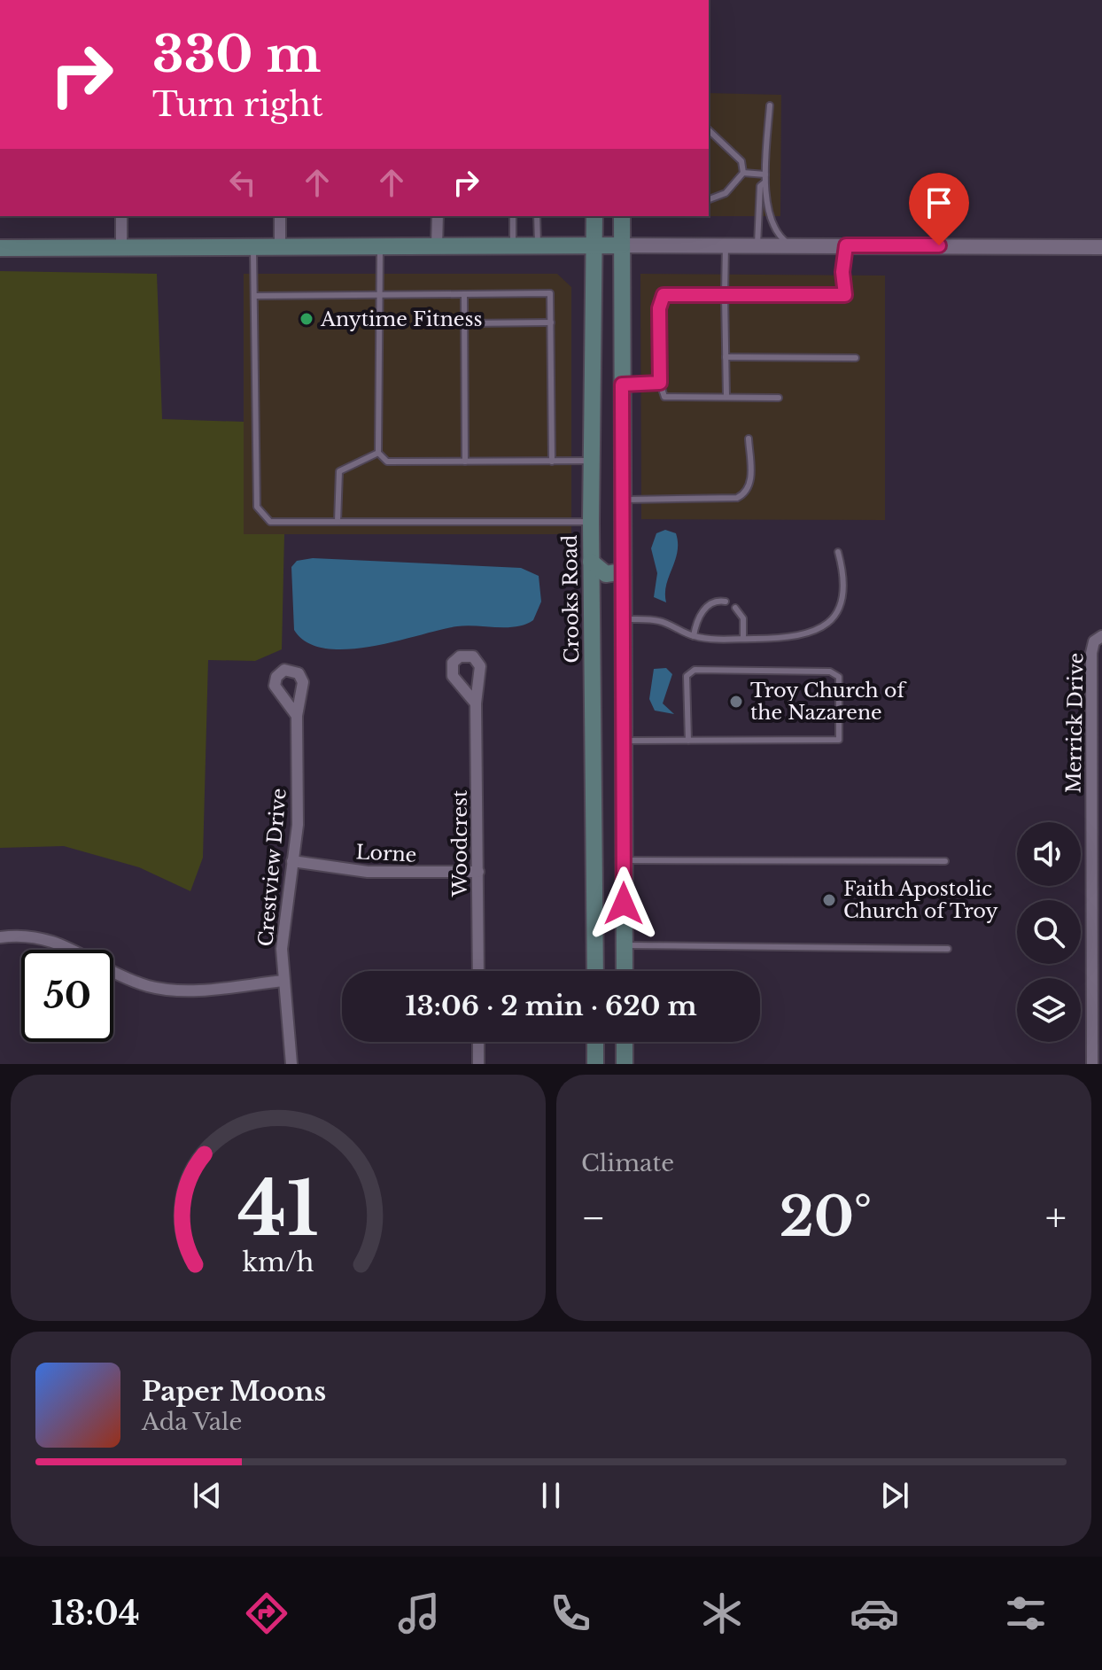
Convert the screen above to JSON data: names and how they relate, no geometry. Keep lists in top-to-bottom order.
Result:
{
  "streets": {
    "main road": ["Crooks Road"],
    "street": [
      "Merrick Drive",
      "Woodcrest",
      "Lorne",
      "Crestview Drive"
    ]
  },
  "crossings": [
    ["Woodcrest", "Lorne"],
    ["Lorne", "Crestview Drive"]
  ],
  "places": ["Anytime Fitness", "Troy Church of the Nazarene", "Faith Apostolic Church of Troy"],
  "page": {
    "turn": ["330 m", "Turn right"],
    "limit": "50",
    "trip": "13:06 · 2 min · 620 m",
    "tile": "Climate",
    "heat": ["−", "20°", "+"],
    "song": ["Paper Moons", "Ada Vale"],
    "tabs": "13:04",
    "gauge": ["41", "km/h"]
  }
}
